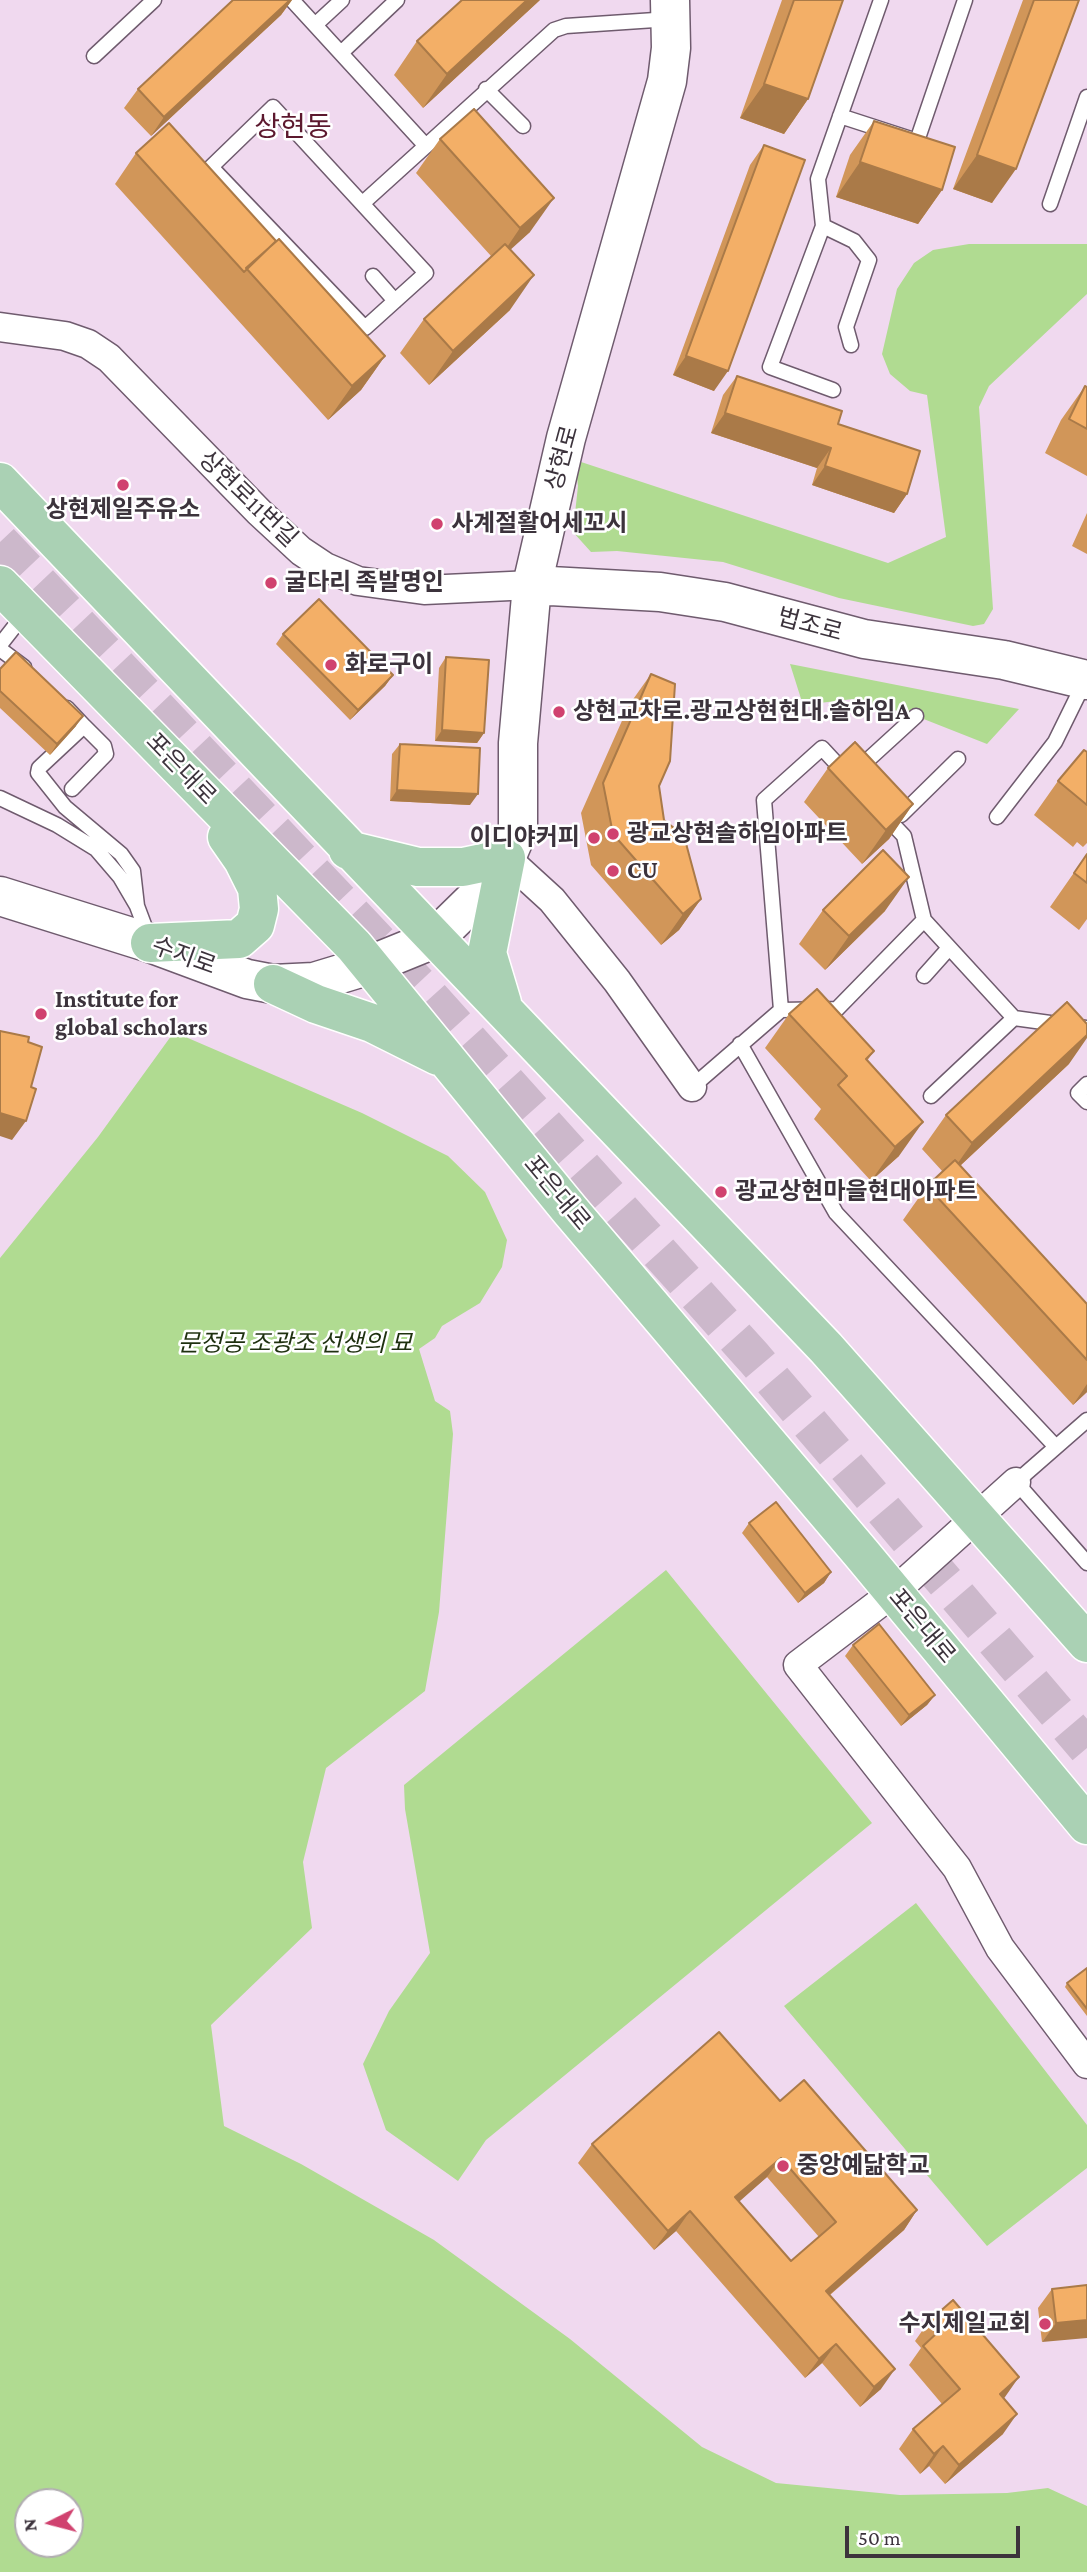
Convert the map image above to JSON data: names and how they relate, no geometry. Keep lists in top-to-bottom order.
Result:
{
  "streets": {
    "main road": ["포은대로"],
    "street": [
      "상현로",
      "상현로11번길",
      "법조로",
      "수지로"
    ]
  },
  "crossings": [
    ["상현로", "상현로11번길"],
    ["상현로", "법조로"],
    ["상현로", "수지로"],
    ["상현로11번길", "법조로"],
    ["포은대로", "수지로"]
  ],
  "districts": ["상현동"],
  "parks": ["문정공 조광조 선생의 묘"],
  "places": [
    "상현제일주유소",
    "사계절활어세꼬시",
    "굴다리 족발명인",
    "화로구이",
    "상현교차로.광교상현현대.솔하임A",
    "광교상현솔하임아파트",
    "이디야커피",
    "CU",
    "Institute for global scholars",
    "광교상현마을현대아파트",
    "중앙예닮학교",
    "수지제일교회"
  ],
  "scale_bar": "50 m",
  "north": "left"
}
